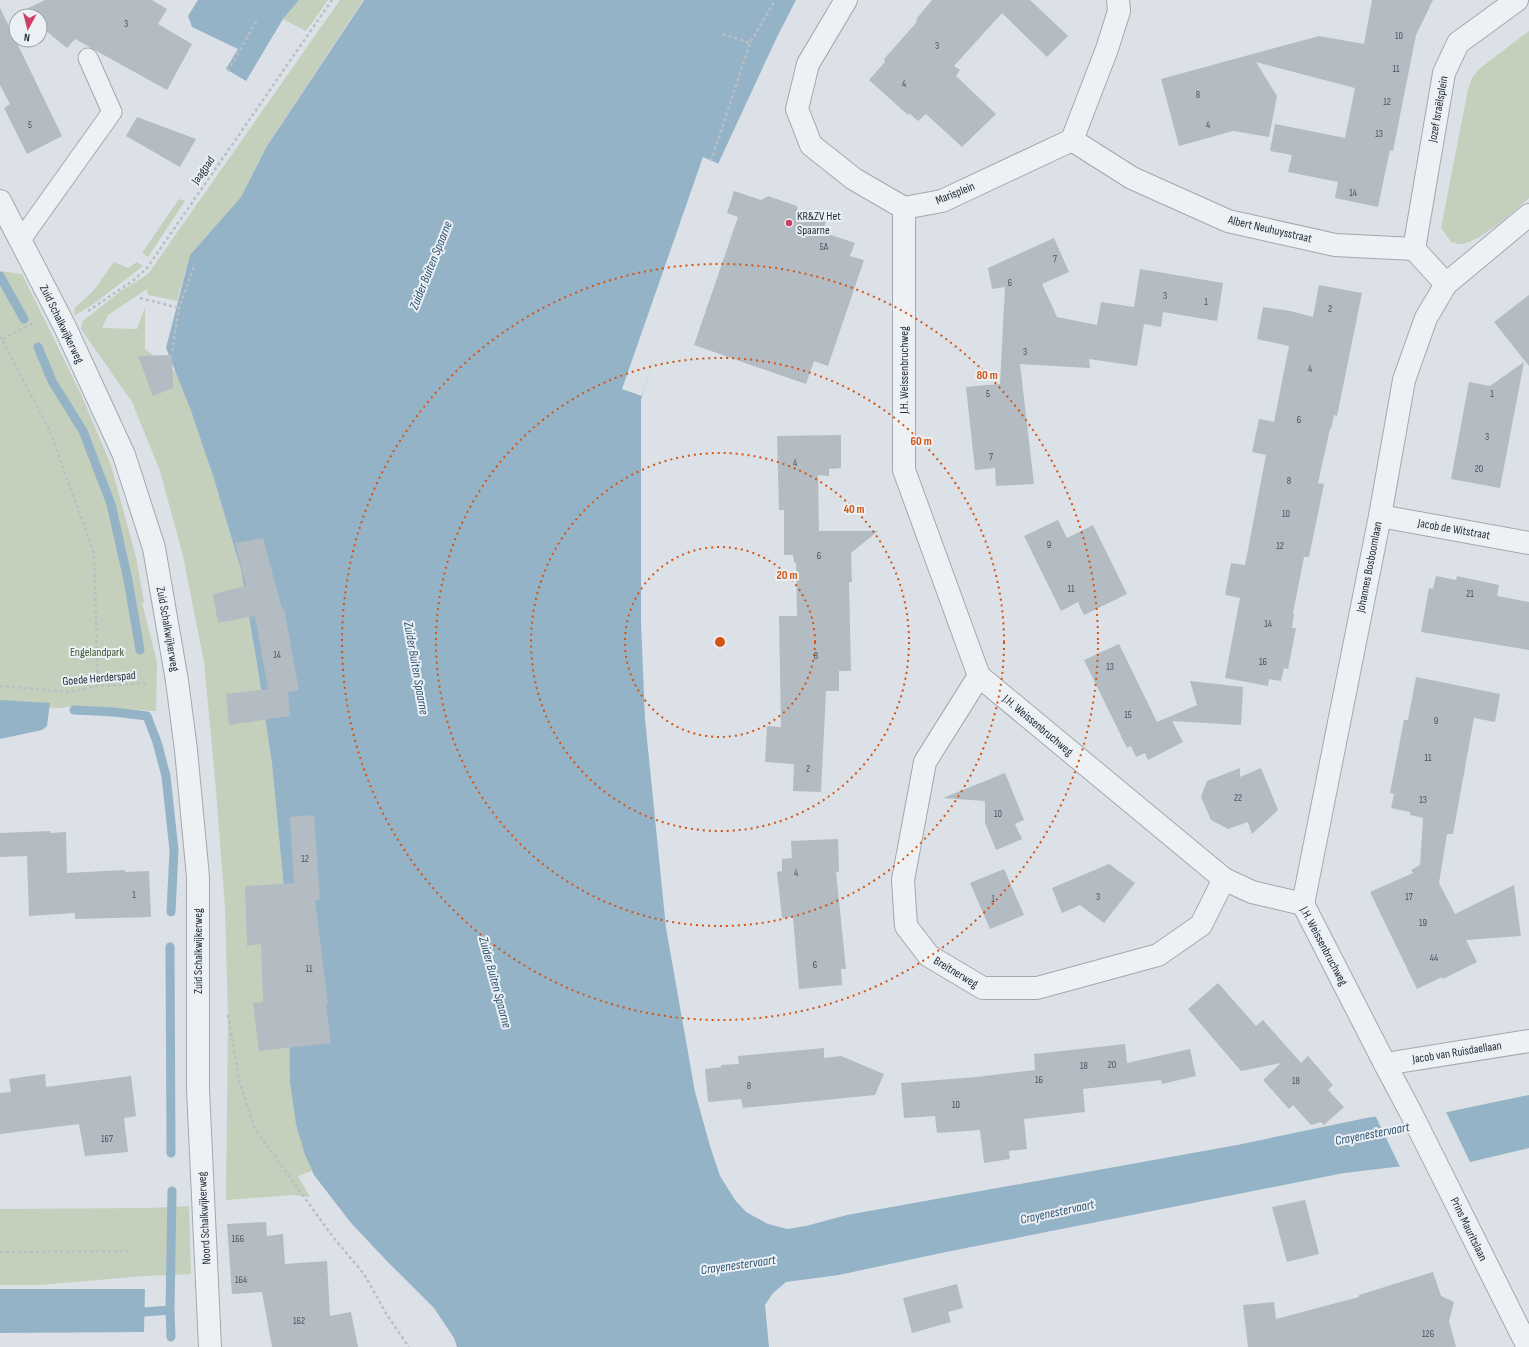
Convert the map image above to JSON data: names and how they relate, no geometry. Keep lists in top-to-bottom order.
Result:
{
  "streets": {
    "street": [
      "Jozef Israëlsplein",
      "Marisplein",
      "Albert Neuhuysstraat",
      "Zuid Schalkwijkerweg",
      "J.H. Weissenbruchweg",
      "Jacob de Witstraat",
      "Johannes Bosboomlaan",
      "Breitnerweg",
      "Jacob van Ruisdaellaan",
      "Noord Schalkwijkerweg",
      "Prins Mauritslaan"
    ],
    "path": ["Jaagpad", "Goede Herderspad"]
  },
  "crossings": [
    ["Jozef Israëlsplein", "Albert Neuhuysstraat"],
    ["Jaagpad", "Zuid Schalkwijkerweg"],
    ["Marisplein", "Albert Neuhuysstraat"],
    ["Marisplein", "J.H. Weissenbruchweg"],
    ["Zuid Schalkwijkerweg", "Goede Herderspad"],
    ["Zuid Schalkwijkerweg", "Noord Schalkwijkerweg"],
    ["J.H. Weissenbruchweg", "Johannes Bosboomlaan"],
    ["J.H. Weissenbruchweg", "Breitnerweg"],
    ["J.H. Weissenbruchweg", "Jacob van Ruisdaellaan"],
    ["J.H. Weissenbruchweg", "Prins Mauritslaan"],
    ["Jacob de Witstraat", "Johannes Bosboomlaan"]
  ],
  "water": ["Zuider Buiten Spaarne", "Crayenestervaart"],
  "parks": ["Engelandpark"],
  "places": ["KR&ZV Het Spaarne"],
  "house_numbers": [
    "3",
    "10",
    "3",
    "11",
    "4",
    "8",
    "12",
    "5",
    "4",
    "13",
    "14",
    "5A",
    "7",
    "6",
    "3",
    "1",
    "2",
    "3",
    "4",
    "5",
    "1",
    "6",
    "3",
    "7",
    "4",
    "20",
    "8",
    "10",
    "9",
    "12",
    "6",
    "11",
    "21",
    "14",
    "14",
    "8",
    "16",
    "13",
    "15",
    "9",
    "11",
    "2",
    "22",
    "13",
    "10",
    "12",
    "4",
    "1",
    "3",
    "17",
    "1",
    "19",
    "44",
    "6",
    "11",
    "20",
    "18",
    "16",
    "18",
    "8",
    "10",
    "167",
    "166",
    "164",
    "162",
    "126"
  ],
  "north": "bottom",
  "rings": [
    "80 m",
    "60 m",
    "40 m",
    "20 m"
  ]
}
